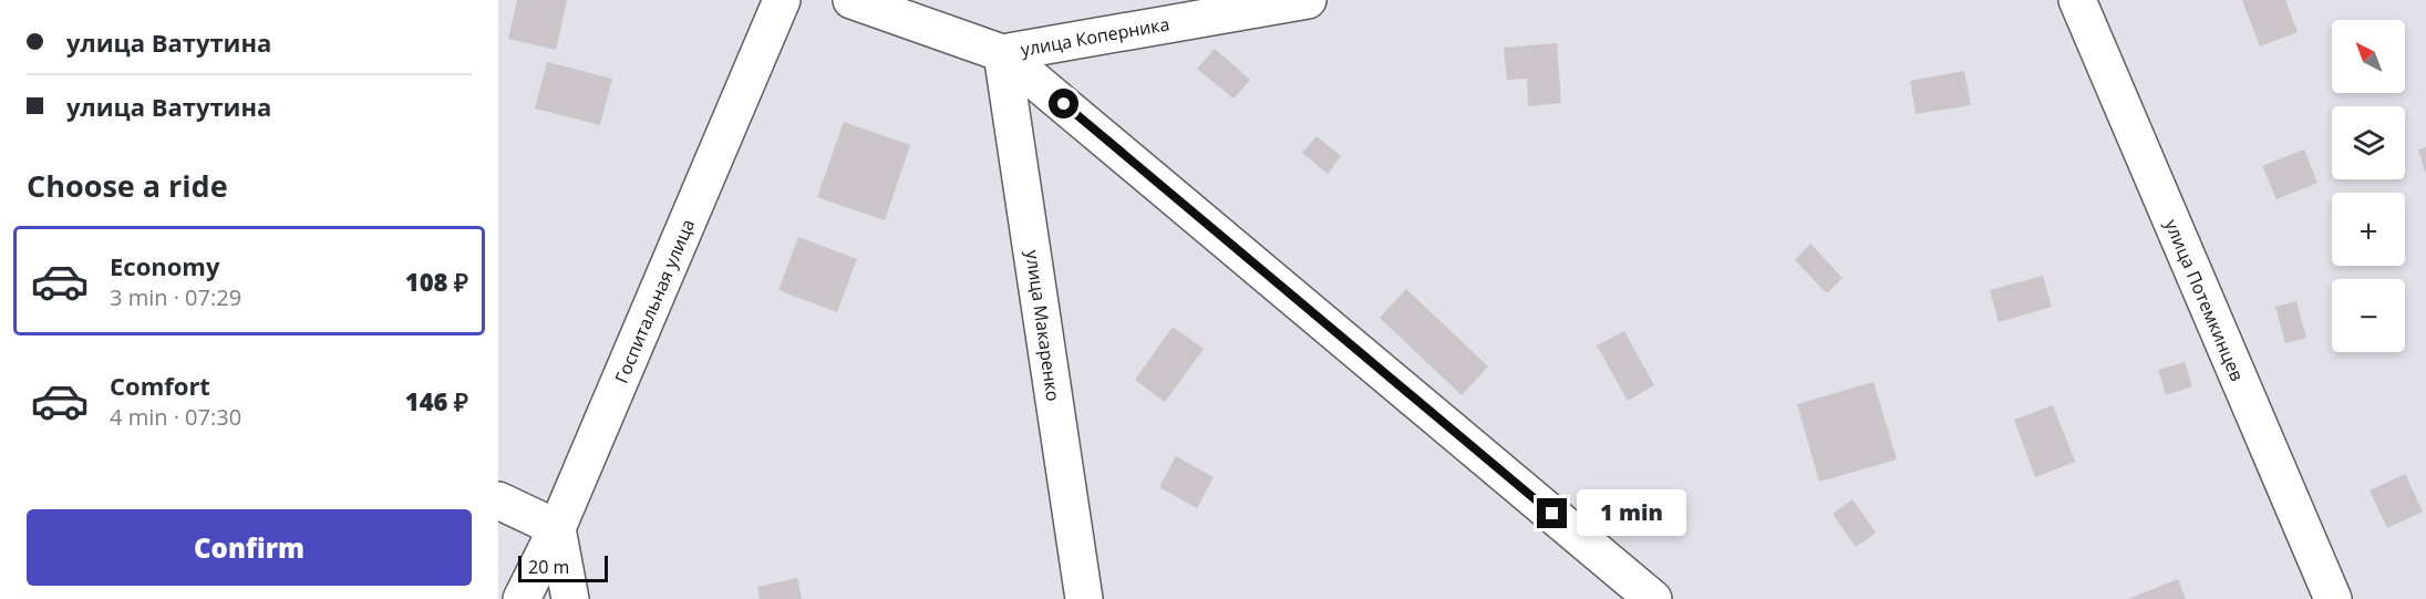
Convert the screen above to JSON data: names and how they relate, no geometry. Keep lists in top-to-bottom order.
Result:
{
  "streets": {
    "street": [
      "улица Коперника",
      "улица Потемкинцев",
      "Госпитальная улица",
      "улица Макаренко"
    ]
  },
  "crossings": [
    ["улица Коперника", "улица Макаренко"]
  ],
  "scale_bar": "20 m",
  "north": "top left",
  "page": {
    "banner": ["улица Ватутина", "улица Ватутина"],
    "map_buttons": ["+", "−"],
    "heading": "Choose a ride",
    "list": [
      {
        "name": "Economy",
        "note": "3 min · 07:29",
        "value": "108 ₽"
      },
      {
        "name": "Comfort",
        "note": "4 min · 07:30",
        "value": "146 ₽"
      }
    ],
    "bubble": "1 min",
    "buttons": "Confirm",
    "scale": "20 m"
  }
}
